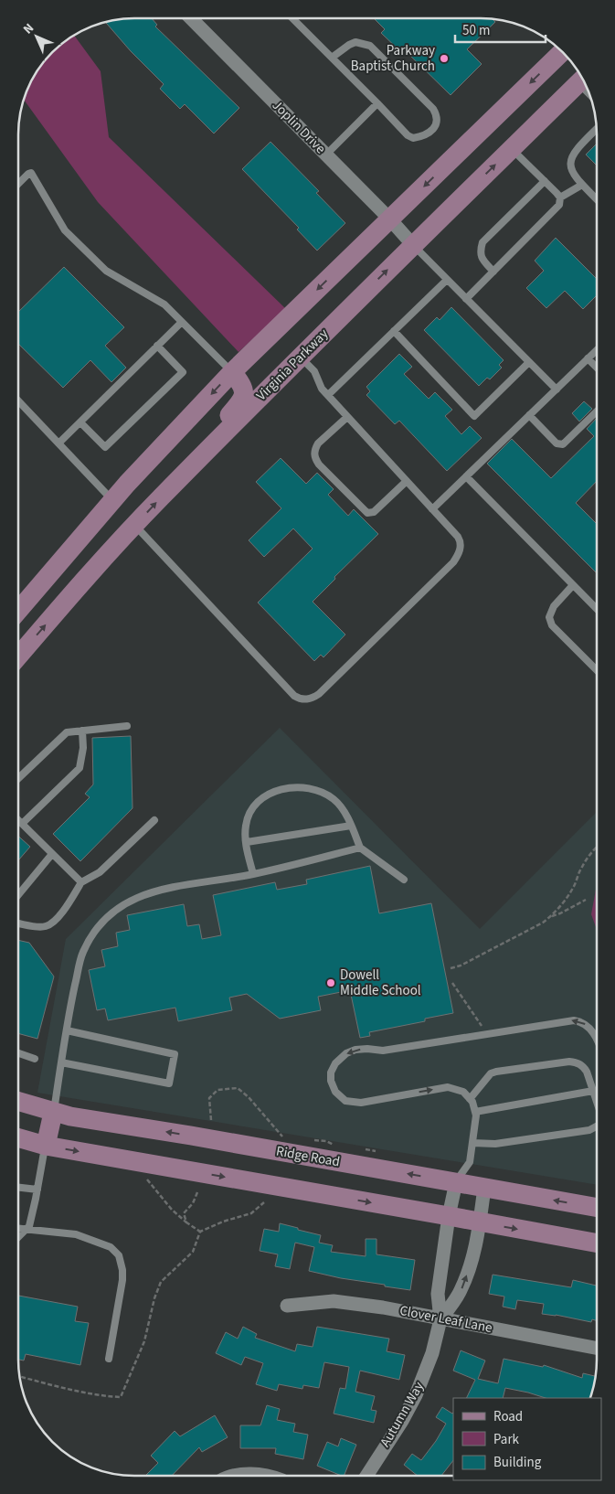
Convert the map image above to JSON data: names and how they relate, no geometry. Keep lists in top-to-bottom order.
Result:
{
  "streets": {
    "main road": ["Virginia Parkway", "Ridge Road"],
    "street": ["Joplin Drive", "Clover Leaf Lane", "Autumn Way"]
  },
  "crossings": [
    ["Joplin Drive", "Virginia Parkway"],
    ["Ridge Road", "Autumn Way"],
    ["Clover Leaf Lane", "Autumn Way"]
  ],
  "places": ["Parkway Baptist Church", "Dowell Middle School"],
  "legend": ["Road", "Park", "Building"],
  "scale_bar": "50 m",
  "north": "top left"
}
